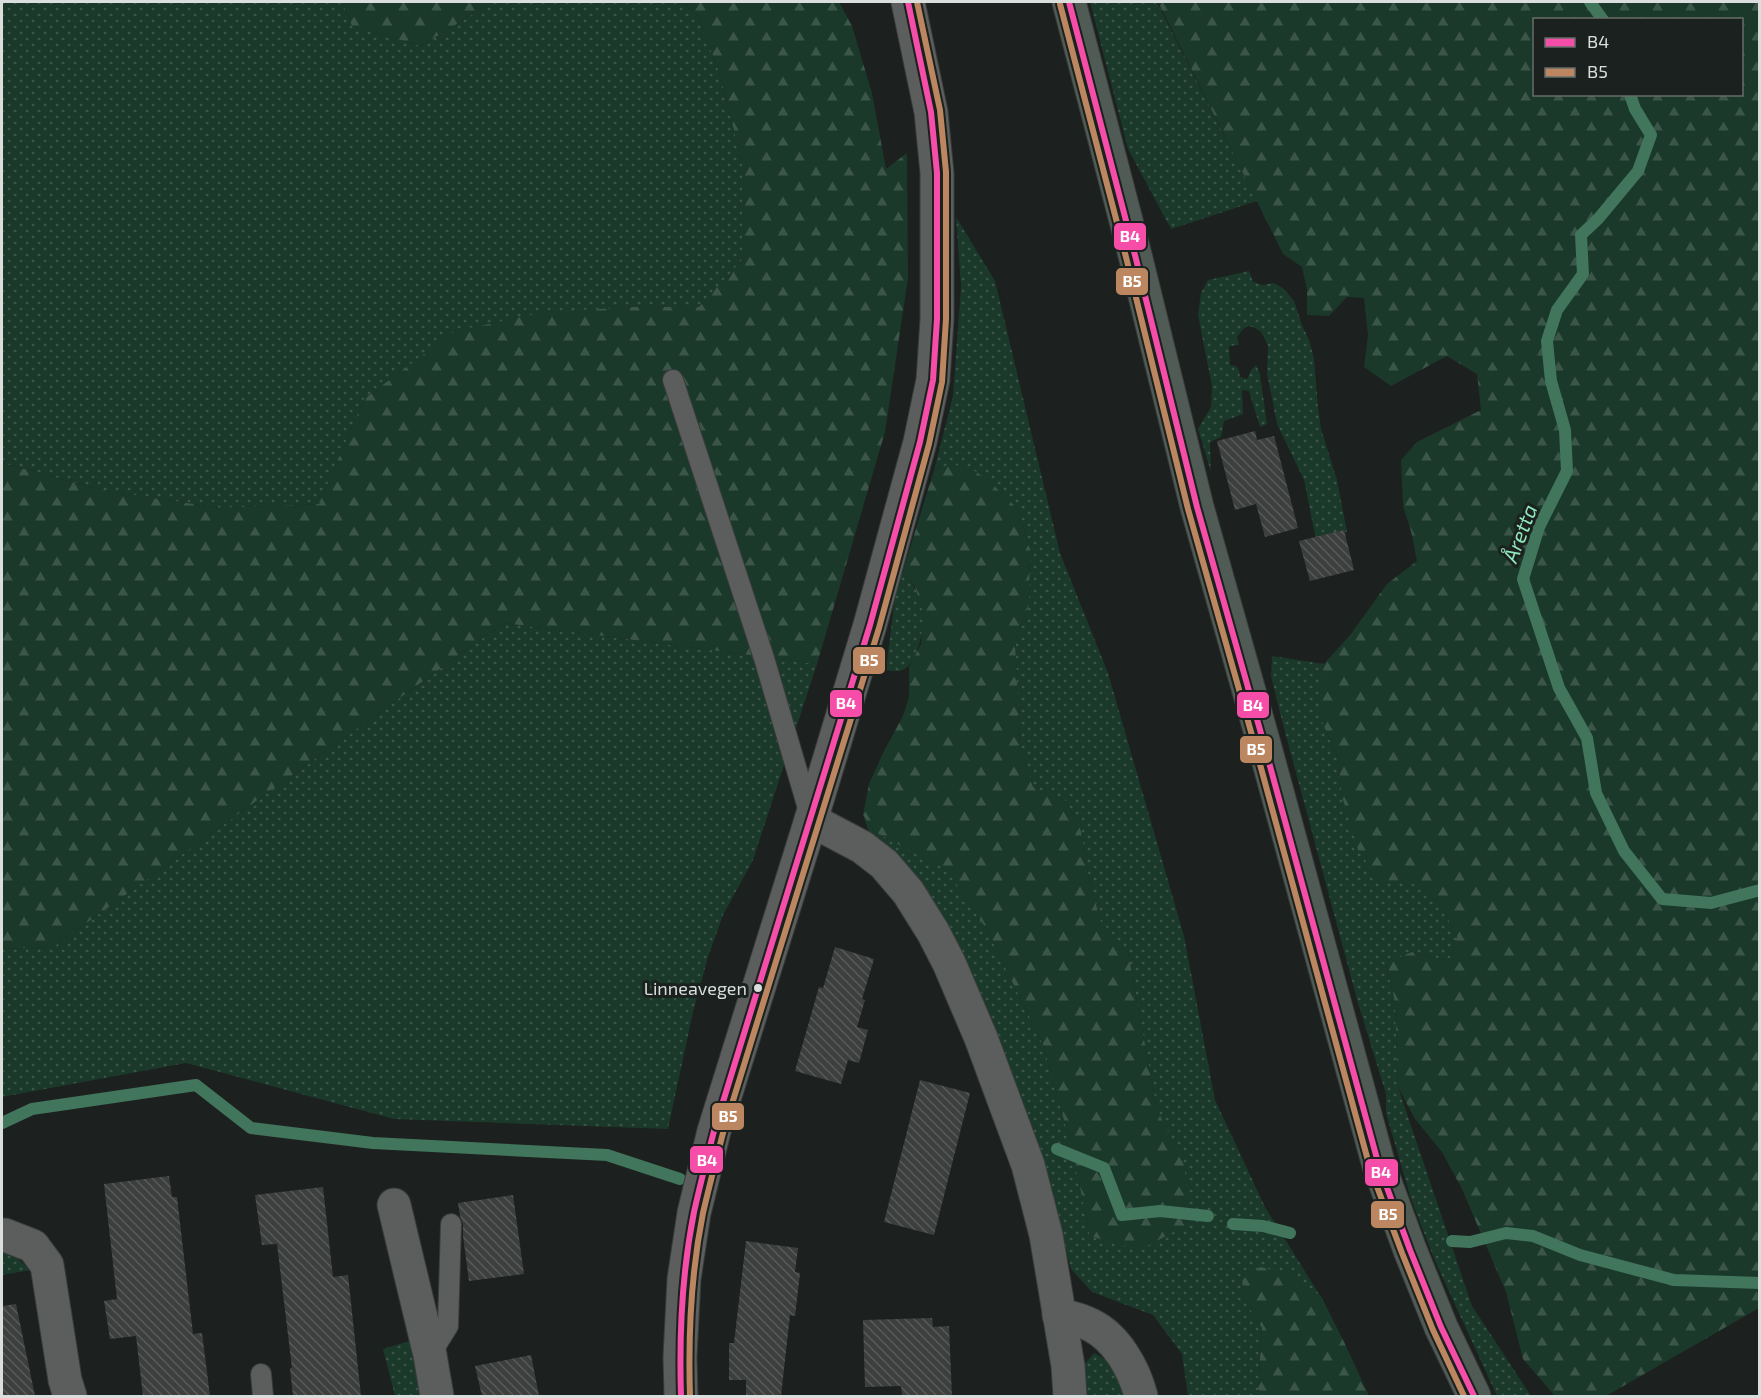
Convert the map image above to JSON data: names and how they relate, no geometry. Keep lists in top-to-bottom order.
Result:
{
  "water": ["Åretta"],
  "places": ["Linneavegen"],
  "lines": ["transit line B4", "transit line B5"],
  "legend": ["B4", "B5"]
}
